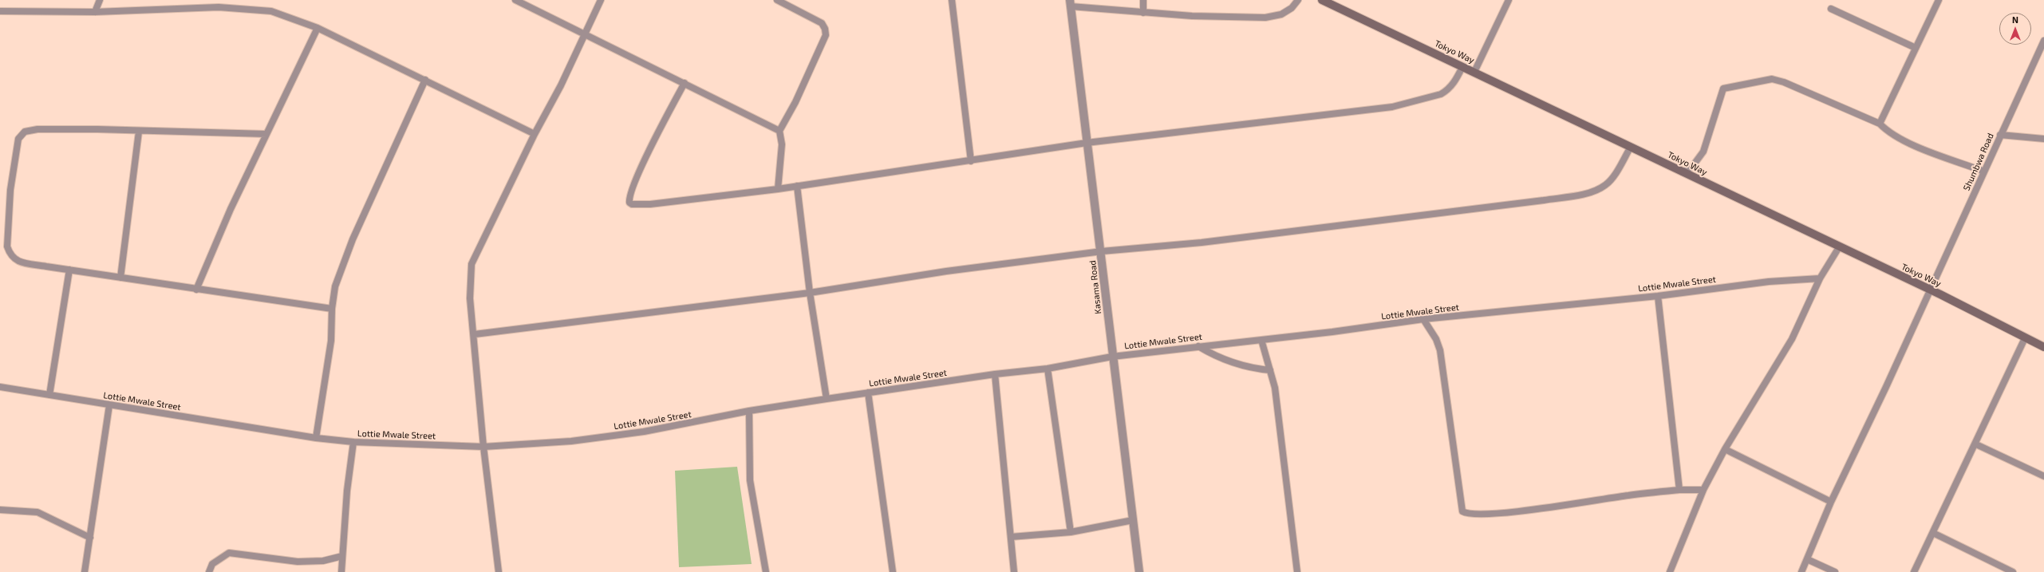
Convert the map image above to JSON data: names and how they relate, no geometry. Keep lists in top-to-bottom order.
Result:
{
  "streets": {
    "main road": ["Tokyo Way"],
    "street": ["Shumbwa Road", "Lottie Mwale Street", "Kasama Road"]
  },
  "crossings": [
    ["Tokyo Way", "Shumbwa Road"],
    ["Lottie Mwale Street", "Kasama Road"]
  ],
  "north": "top"
}
